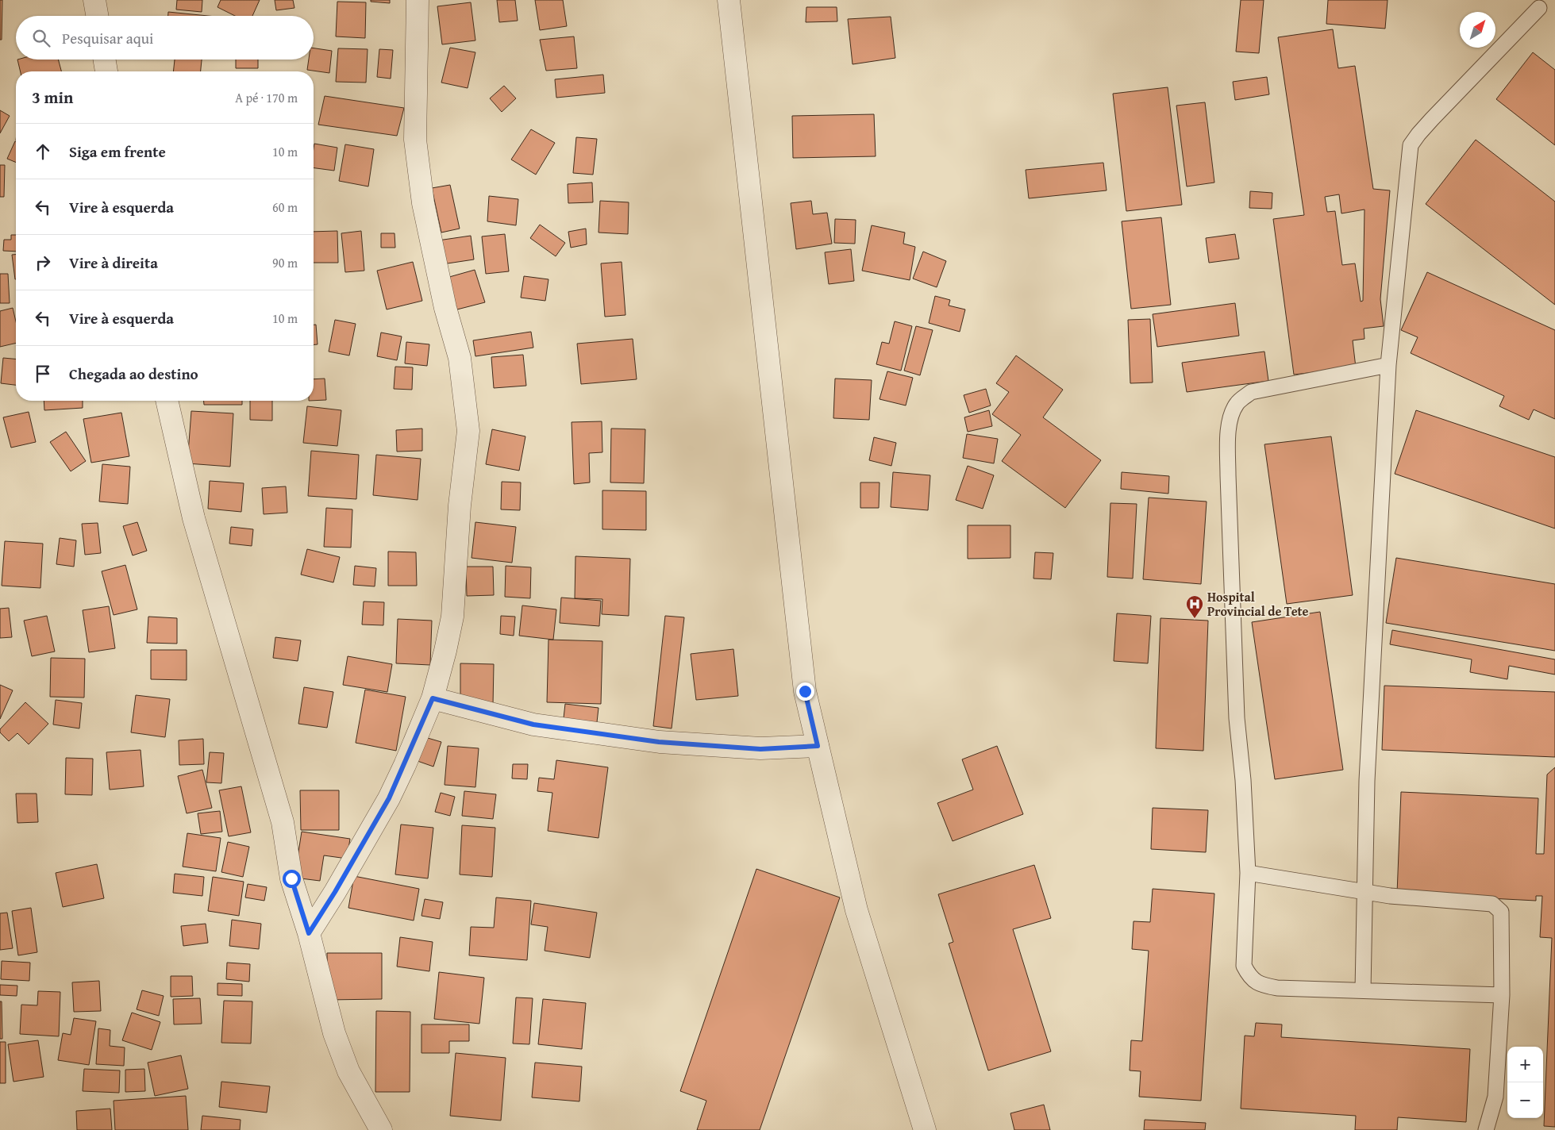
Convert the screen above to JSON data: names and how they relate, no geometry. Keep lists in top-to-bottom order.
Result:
{
  "places": {
    "hospital": ["Hospital Provincial de Tete"]
  },
  "north": "top right",
  "page": {
    "search": "Pesquisar aqui",
    "heading": ["3 min", "A pé · 170 m"],
    "list": [
      ["Siga em frente", "10 m"],
      ["Vire à esquerda", "60 m"],
      ["Vire à direita", "90 m"],
      ["Vire à esquerda", "10 m"],
      "Chegada ao destino"
    ],
    "map_buttons": ["+", "−"]
  }
}
